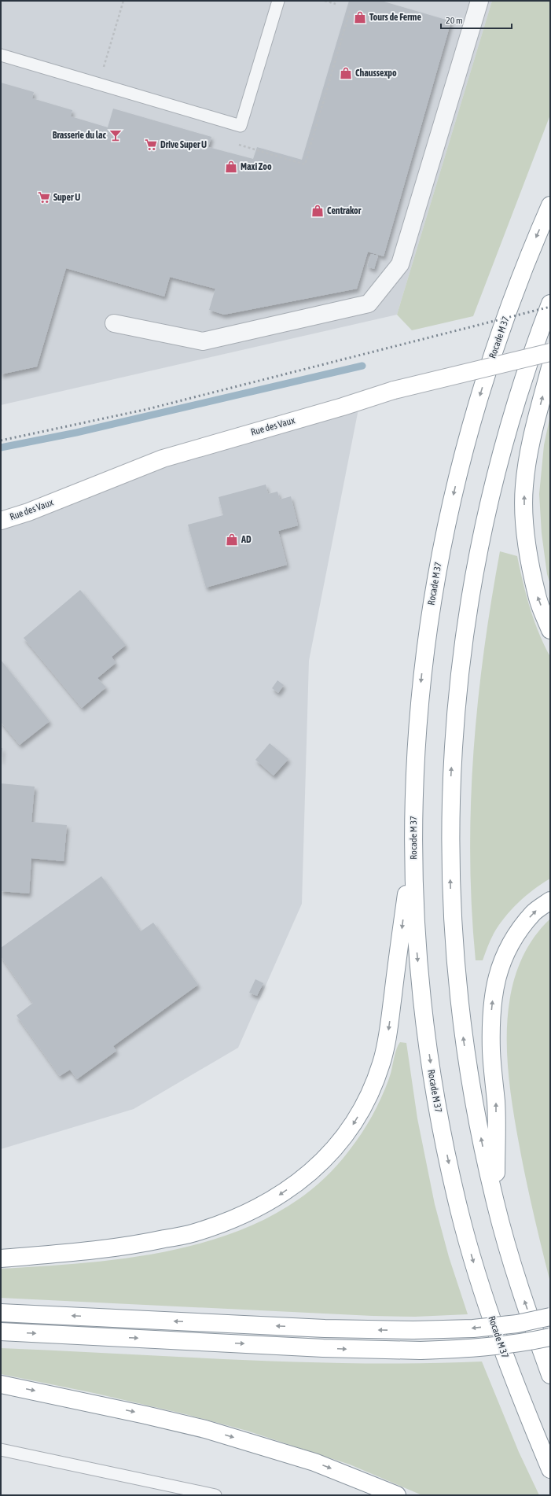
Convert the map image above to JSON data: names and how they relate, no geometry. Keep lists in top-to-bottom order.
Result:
{
  "streets": {
    "main road": ["Rocade M 37", "Rue des Vaux"]
  },
  "places": {
    "shop": [
      "Tours de Ferme",
      "Chaussexpo",
      "Maxi Zoo",
      "Centrakor",
      "AD"
    ],
    "bar": ["Brasserie du lac"],
    "supermarket": ["Drive Super U", "Super U"]
  },
  "scale_bar": "20 m"
}
